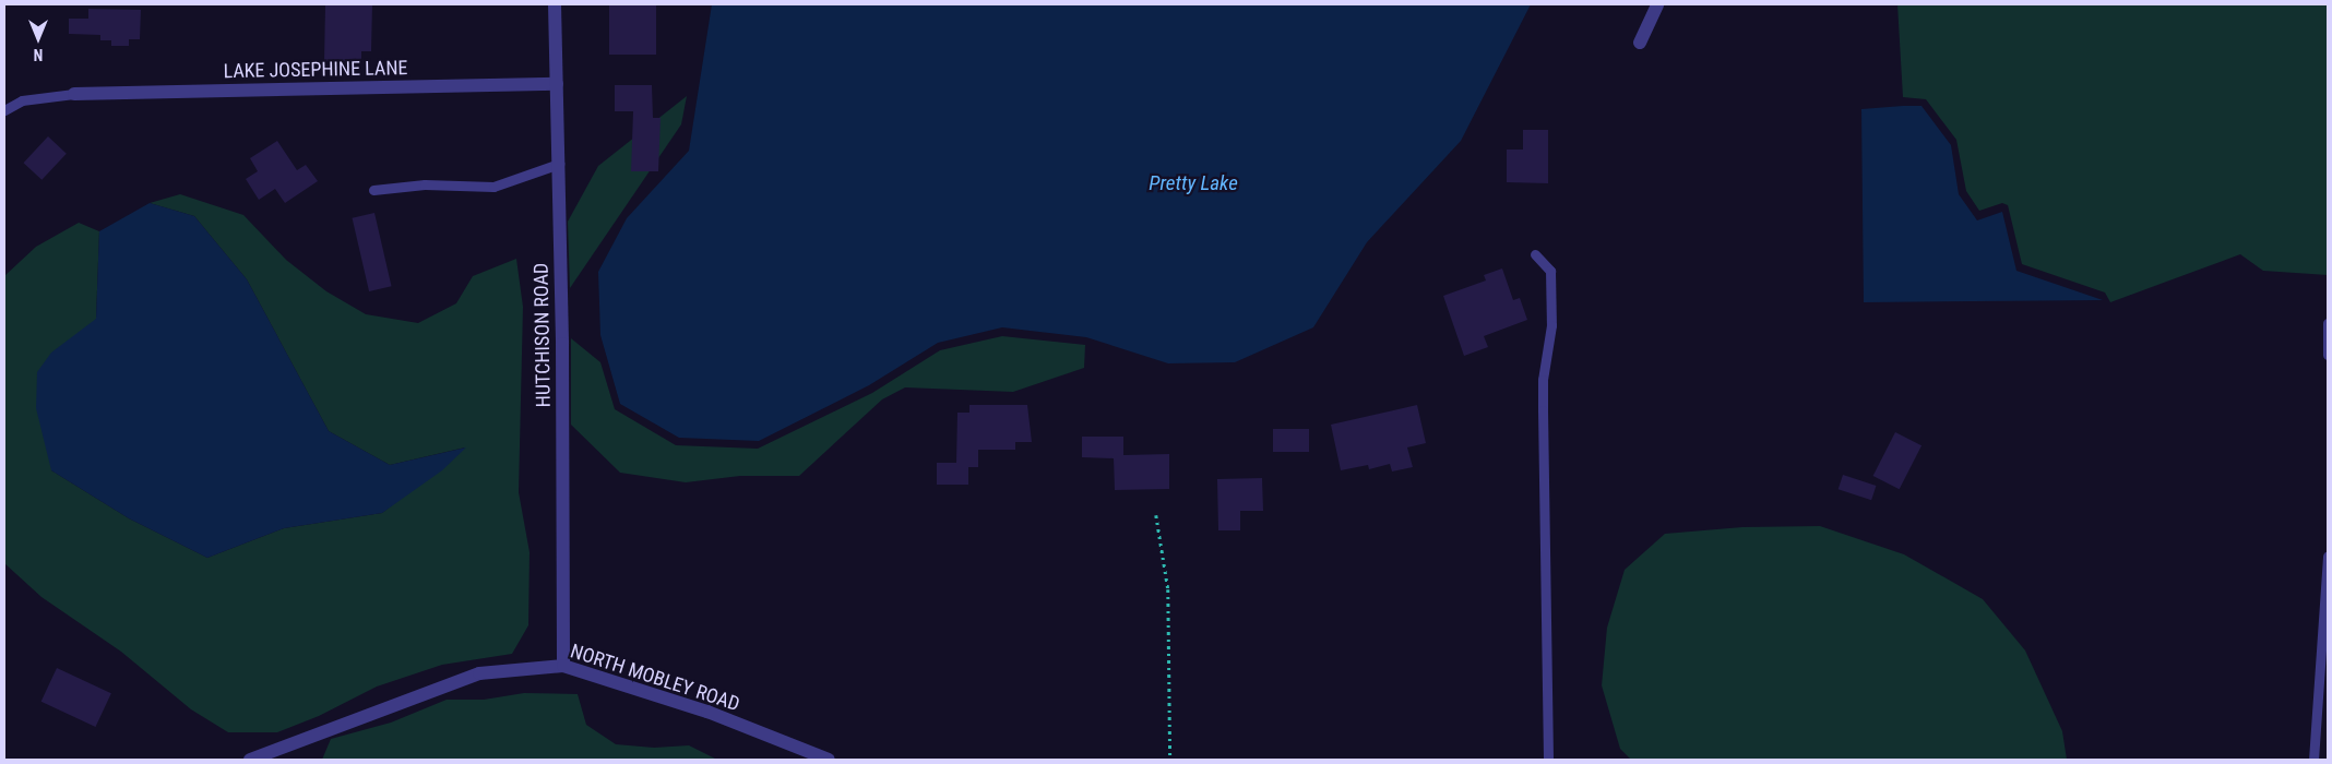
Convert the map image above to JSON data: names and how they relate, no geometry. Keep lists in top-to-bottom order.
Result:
{
  "streets": {
    "street": ["LAKE JOSEPHINE LANE", "HUTCHISON ROAD", "NORTH MOBLEY ROAD"]
  },
  "crossings": [
    ["LAKE JOSEPHINE LANE", "HUTCHISON ROAD"],
    ["HUTCHISON ROAD", "NORTH MOBLEY ROAD"]
  ],
  "water": ["Pretty Lake"],
  "north": "bottom"
}
